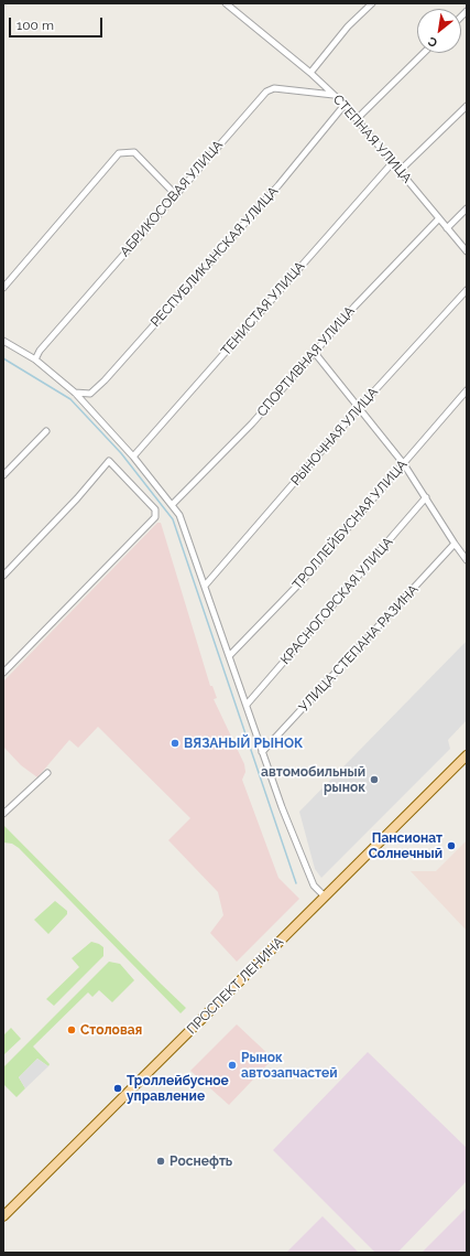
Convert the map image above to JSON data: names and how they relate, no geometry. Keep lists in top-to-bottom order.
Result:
{
  "streets": {
    "main road": ["ПРОСПЕКТ ЛЕНИНА"],
    "street": [
      "СТЕПНАЯ УЛИЦА",
      "АБРИКОСОВАЯ УЛИЦА",
      "РЕСПУБЛИКАНСКАЯ УЛИЦА",
      "ТЕНИСТАЯ УЛИЦА",
      "СПОРТИВНАЯ УЛИЦА",
      "РЫНОЧНАЯ УЛИЦА",
      "ТРОЛЛЕЙБУСНАЯ УЛИЦА",
      "КРАСНОГОРСКАЯ УЛИЦА",
      "УЛИЦА СТЕПАНА РАЗИНА"
    ]
  },
  "crossings": [
    ["СТЕПНАЯ УЛИЦА", "АБРИКОСОВАЯ УЛИЦА"],
    ["СТЕПНАЯ УЛИЦА", "РЕСПУБЛИКАНСКАЯ УЛИЦА"],
    ["СТЕПНАЯ УЛИЦА", "ТЕНИСТАЯ УЛИЦА"],
    ["СТЕПНАЯ УЛИЦА", "СПОРТИВНАЯ УЛИЦА"]
  ],
  "places": [
    "ВЯЗАНЫЙ РЫНОК",
    "автомобильный рынок",
    "Пансионат Солнечный",
    "Столовая",
    "Рынок автозапчастей",
    "Троллейбусное управление",
    "Роснефть"
  ],
  "scale_bar": "100 m",
  "north": "bottom left"
}
